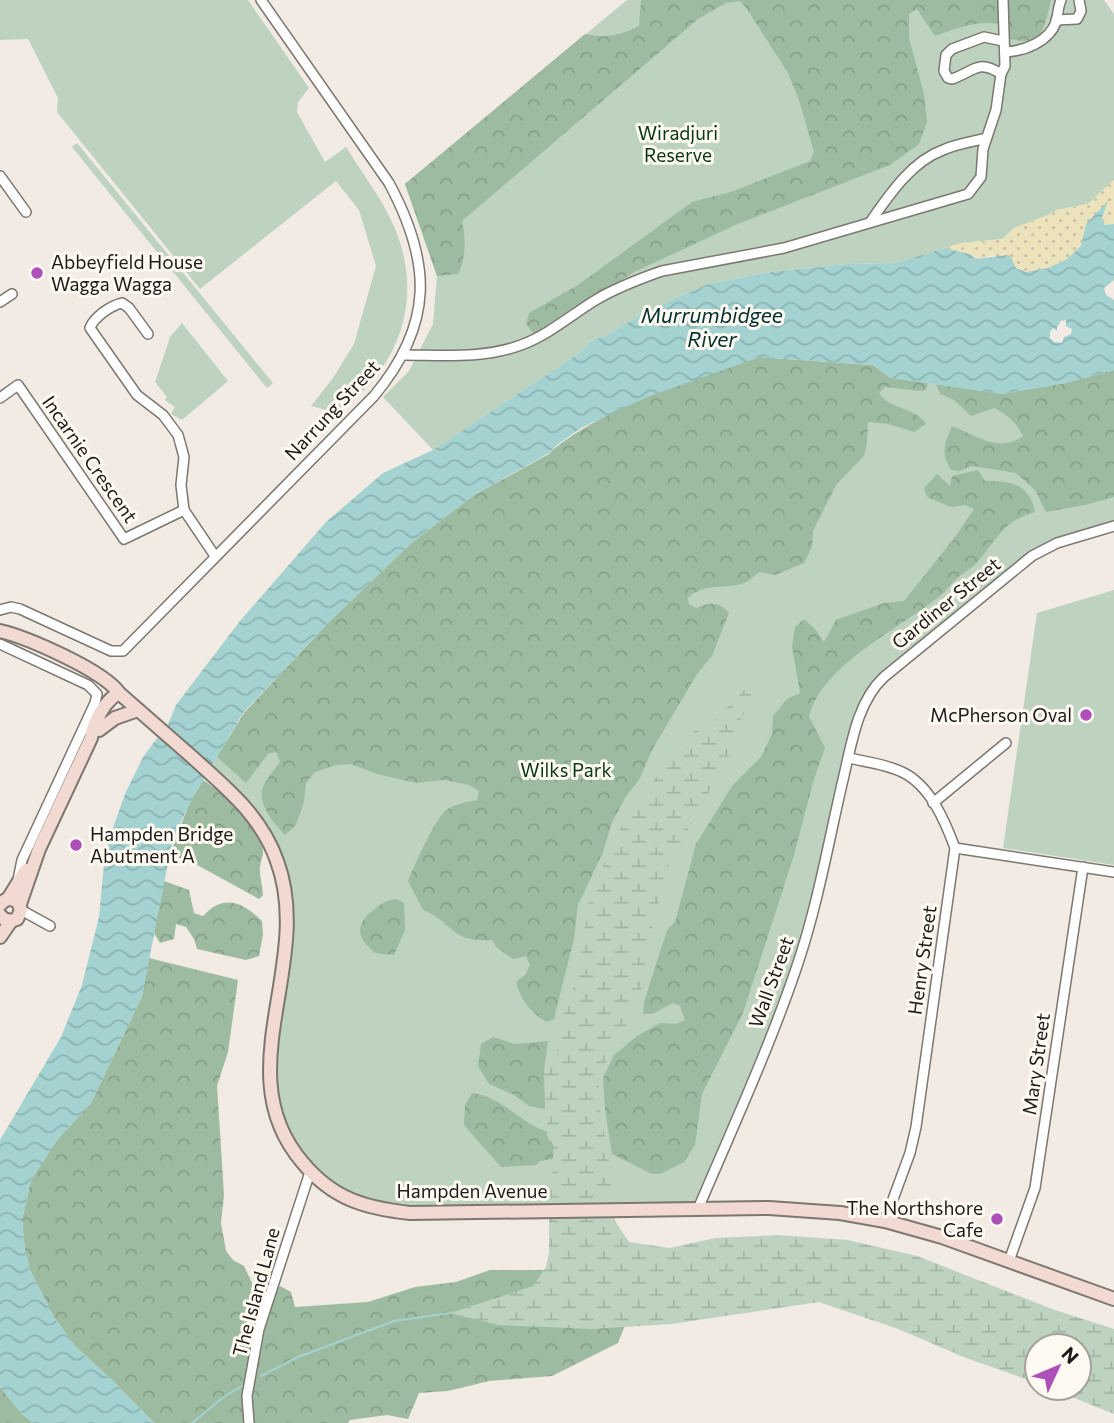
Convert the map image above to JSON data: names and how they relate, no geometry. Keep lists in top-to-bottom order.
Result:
{
  "streets": {
    "main road": ["Hampden Avenue"],
    "street": [
      "Narrung Street",
      "Incarnie Crescent",
      "Gardiner Street",
      "Henry Street",
      "Wall Street",
      "Mary Street",
      "The Island Lane"
    ]
  },
  "crossings": [
    ["Gardiner Street", "Wall Street"],
    ["Henry Street", "Hampden Avenue"],
    ["Wall Street", "Hampden Avenue"],
    ["Mary Street", "Hampden Avenue"],
    ["Hampden Avenue", "The Island Lane"]
  ],
  "water": ["Murrumbidgee River"],
  "parks": ["Wiradjuri Reserve", "Wilks Park"],
  "places": [
    "Abbeyfield House Wagga Wagga",
    "McPherson Oval",
    "Hampden Bridge Abutment A",
    "The Northshore Cafe"
  ],
  "north": "top right"
}
